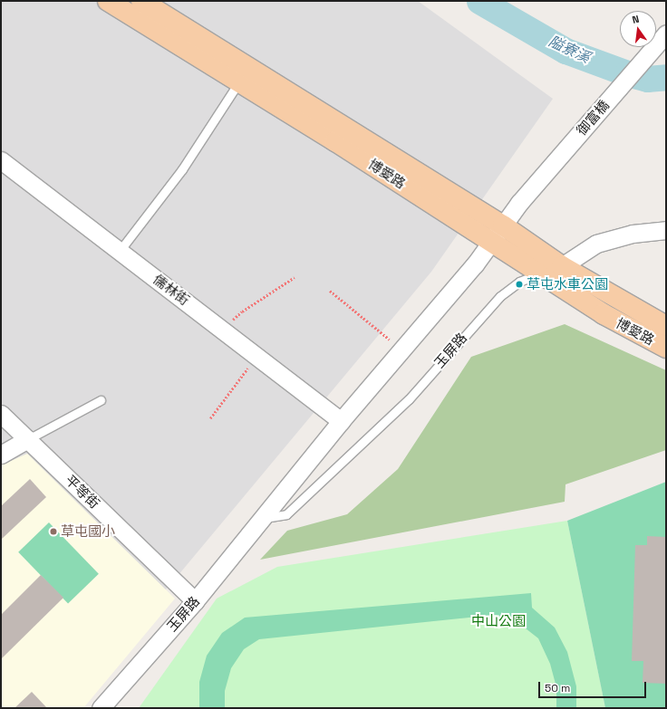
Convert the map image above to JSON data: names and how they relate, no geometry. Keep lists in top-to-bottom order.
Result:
{
  "streets": {
    "main road": ["博愛路"],
    "street": [
      "御富橋",
      "儒林街",
      "玉屏路",
      "平等街"
    ]
  },
  "crossings": [
    ["御富橋", "玉屏路"],
    ["博愛路", "玉屏路"],
    ["儒林街", "玉屏路"],
    ["玉屏路", "平等街"]
  ],
  "water": ["隘寮溪"],
  "parks": ["中山公園"],
  "places": ["草屯水車公園", "草屯國小"],
  "scale_bar": "50 m",
  "north": "top"
}
